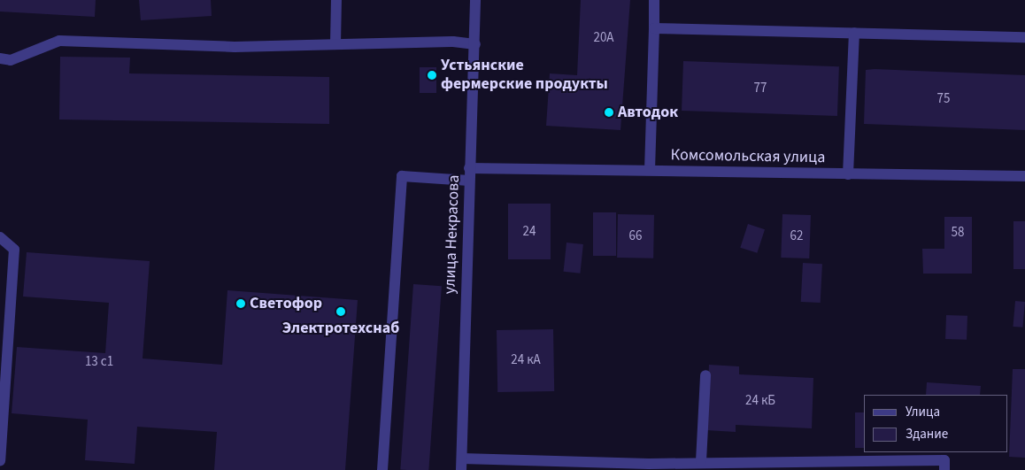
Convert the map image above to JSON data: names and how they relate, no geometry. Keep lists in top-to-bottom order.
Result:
{
  "streets": {
    "street": ["Комсомольская улица", "улица Некрасова"]
  },
  "crossings": [
    ["Комсомольская улица", "улица Некрасова"]
  ],
  "places": [
    "Устьянские фермерские продукты",
    "Автодок",
    "Светофор",
    "Электротехснаб"
  ],
  "house_numbers": [
    "20А",
    "77",
    "75",
    "24",
    "58",
    "66",
    "62",
    "24 кА",
    "13 с1",
    "24 кБ"
  ],
  "legend": ["Улица", "Здание"]
}
